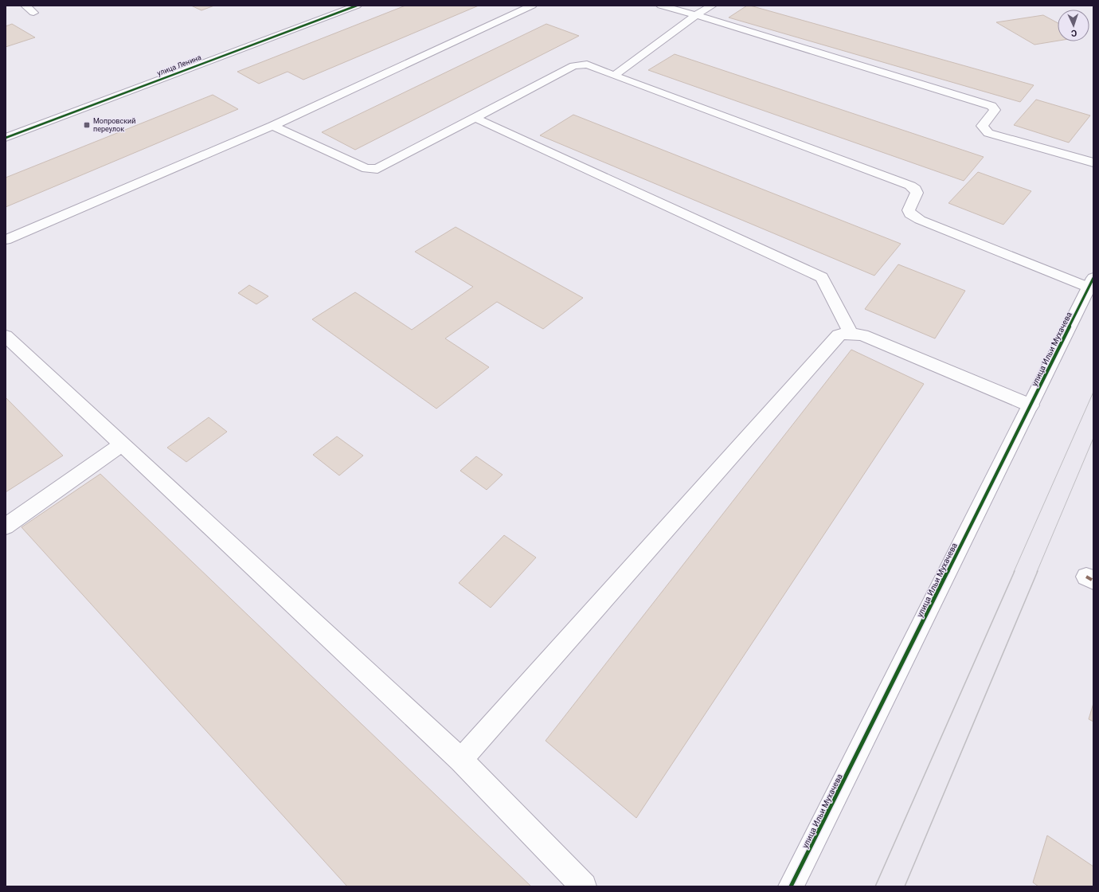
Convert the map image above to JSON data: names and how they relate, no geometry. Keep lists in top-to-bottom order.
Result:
{
  "streets": {
    "street": ["улица Ленина", "улица Ильи Мухачева"]
  },
  "places": {
    "transit": ["Мопровский переулок"]
  },
  "north": "bottom"
}
